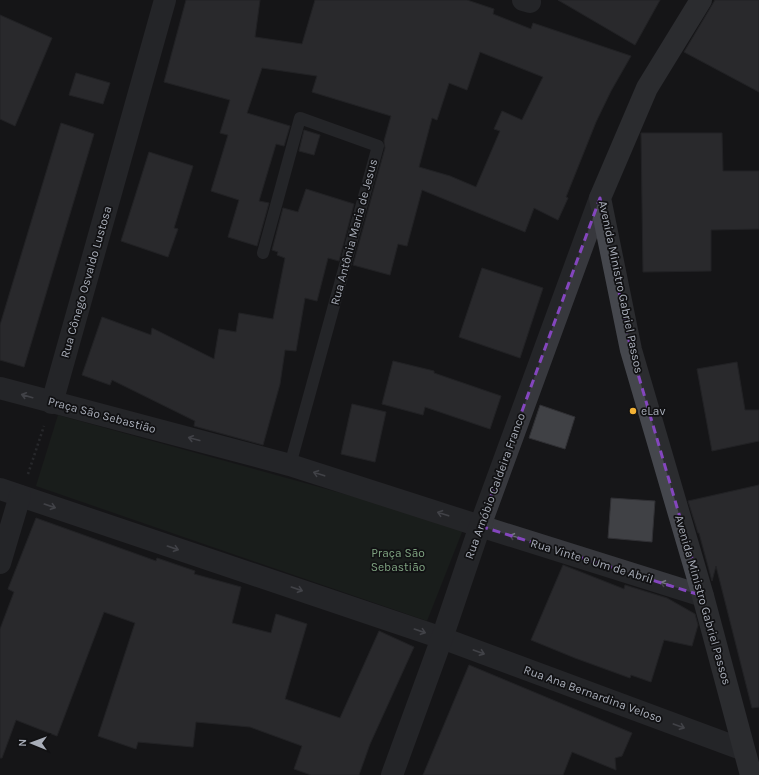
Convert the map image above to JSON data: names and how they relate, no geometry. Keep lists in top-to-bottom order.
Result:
{
  "streets": {
    "main road": ["Avenida Ministro Gabriel Passos"],
    "street": [
      "Rua Cônego Osvaldo Lustosa",
      "Praça São Sebastião",
      "Rua Arnóbio Caldeira Franco",
      "Rua Vinte e Um de Abril",
      "Rua Ana Bernardina Veloso"
    ],
    "lane": ["Rua Antônia Maria de Jesus"]
  },
  "crossings": [
    ["Rua Antônia Maria de Jesus", "Praça São Sebastião"],
    ["Rua Cônego Osvaldo Lustosa", "Praça São Sebastião"],
    ["Avenida Ministro Gabriel Passos", "Rua Arnóbio Caldeira Franco"],
    ["Avenida Ministro Gabriel Passos", "Rua Vinte e Um de Abril"],
    ["Avenida Ministro Gabriel Passos", "Rua Ana Bernardina Veloso"],
    ["Praça São Sebastião", "Rua Arnóbio Caldeira Franco"],
    ["Praça São Sebastião", "Rua Vinte e Um de Abril"],
    ["Rua Arnóbio Caldeira Franco", "Rua Vinte e Um de Abril"],
    ["Rua Arnóbio Caldeira Franco", "Rua Ana Bernardina Veloso"]
  ],
  "one_way": ["Rua Vinte e Um de Abril", "Rua Ana Bernardina Veloso"],
  "parks": ["Praça São Sebastião"],
  "places": ["eLav"],
  "north": "left"
}
